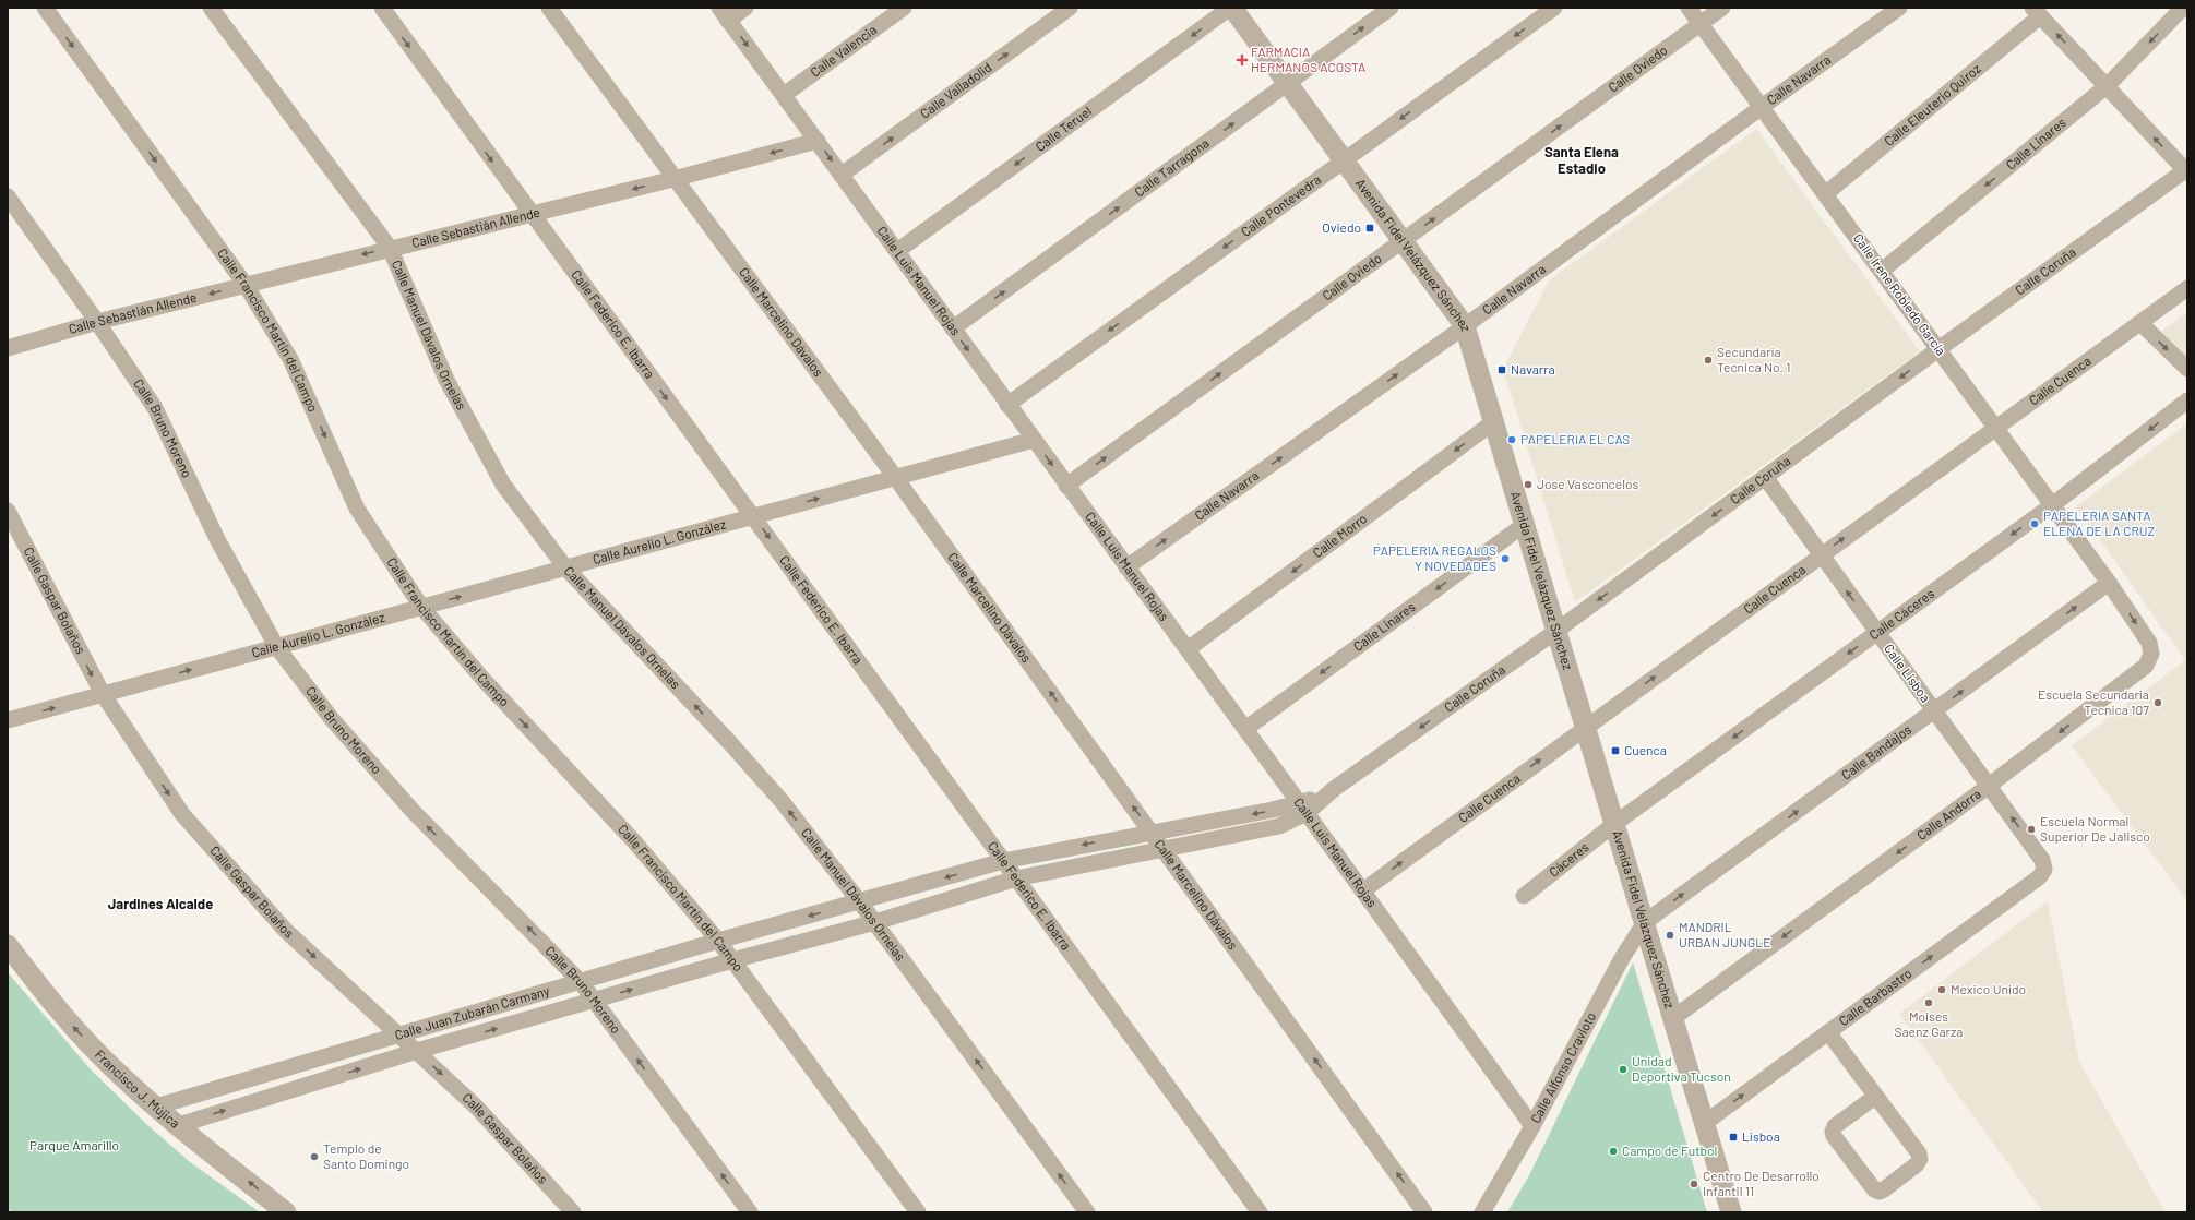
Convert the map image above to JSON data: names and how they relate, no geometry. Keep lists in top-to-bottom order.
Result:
{
  "streets": {
    "street": [
      "Calle Valencia",
      "Calle Oviedo",
      "Calle Navarra",
      "Calle Valladolid",
      "Calle Eleuterio Quiroz",
      "Calle Teruel",
      "Calle Linares",
      "Calle Tarragona",
      "Calle Pontevedra",
      "Calle Sebastián Allende",
      "Avenida Fidel Velázquez Sánchez",
      "Calle Coruña",
      "Calle Luis Manuel Rojas",
      "Calle Irene Robledo García",
      "Calle Marcelino Dávalos",
      "Calle Federico E. Ibarra",
      "Calle Francisco Martín del Campo",
      "Calle Manuel Dávalos Ornelas",
      "Calle Cuenca",
      "Calle Bruno Moreno",
      "Calle Morro",
      "Calle Aurelio L. González",
      "Calle Gaspar Bolaños",
      "Calle Cáceres",
      "Calle Lisboa",
      "Calle Bandajos",
      "Calle Andorra",
      "Cáceres",
      "Calle Barbastro",
      "Calle Juan Zubarán Carmany",
      "Calle Alfonso Cravioto",
      "Francisco J. Mújica"
    ]
  },
  "crossings": [
    ["Calle Valencia", "Calle Luis Manuel Rojas"],
    ["Calle Oviedo", "Avenida Fidel Velázquez Sánchez"],
    ["Calle Oviedo", "Calle Luis Manuel Rojas"],
    ["Calle Oviedo", "Calle Irene Robledo García"],
    ["Calle Navarra", "Avenida Fidel Velázquez Sánchez"],
    ["Calle Navarra", "Calle Luis Manuel Rojas"],
    ["Calle Navarra", "Calle Irene Robledo García"],
    ["Calle Valladolid", "Calle Luis Manuel Rojas"],
    ["Calle Eleuterio Quiroz", "Calle Linares"],
    ["Calle Eleuterio Quiroz", "Calle Coruña"],
    ["Calle Eleuterio Quiroz", "Calle Irene Robledo García"],
    ["Calle Teruel", "Avenida Fidel Velázquez Sánchez"],
    ["Calle Teruel", "Calle Luis Manuel Rojas"],
    ["Calle Linares", "Avenida Fidel Velázquez Sánchez"],
    ["Calle Linares", "Calle Luis Manuel Rojas"],
    ["Calle Linares", "Calle Irene Robledo García"],
    ["Calle Tarragona", "Avenida Fidel Velázquez Sánchez"],
    ["Calle Tarragona", "Calle Luis Manuel Rojas"],
    ["Calle Pontevedra", "Avenida Fidel Velázquez Sánchez"],
    ["Calle Pontevedra", "Calle Luis Manuel Rojas"],
    ["Calle Sebastián Allende", "Calle Luis Manuel Rojas"],
    ["Calle Sebastián Allende", "Calle Marcelino Dávalos"],
    ["Calle Sebastián Allende", "Calle Federico E. Ibarra"],
    ["Calle Sebastián Allende", "Calle Francisco Martín del Campo"],
    ["Calle Sebastián Allende", "Calle Manuel Dávalos Ornelas"],
    ["Calle Sebastián Allende", "Calle Bruno Moreno"],
    ["Avenida Fidel Velázquez Sánchez", "Calle Coruña"],
    ["Avenida Fidel Velázquez Sánchez", "Calle Cuenca"],
    ["Avenida Fidel Velázquez Sánchez", "Calle Morro"],
    ["Avenida Fidel Velázquez Sánchez", "Calle Cáceres"],
    ["Avenida Fidel Velázquez Sánchez", "Calle Bandajos"],
    ["Avenida Fidel Velázquez Sánchez", "Calle Andorra"],
    ["Avenida Fidel Velázquez Sánchez", "Cáceres"],
    ["Avenida Fidel Velázquez Sánchez", "Calle Barbastro"],
    ["Avenida Fidel Velázquez Sánchez", "Calle Alfonso Cravioto"],
    ["Calle Coruña", "Calle Luis Manuel Rojas"],
    ["Calle Coruña", "Calle Irene Robledo García"],
    ["Calle Coruña", "Calle Lisboa"],
    ["Calle Coruña", "Calle Juan Zubarán Carmany"],
    ["Calle Luis Manuel Rojas", "Calle Cuenca"],
    ["Calle Luis Manuel Rojas", "Calle Morro"],
    ["Calle Luis Manuel Rojas", "Calle Aurelio L. González"],
    ["Calle Luis Manuel Rojas", "Calle Juan Zubarán Carmany"],
    ["Calle Luis Manuel Rojas", "Calle Alfonso Cravioto"],
    ["Calle Irene Robledo García", "Calle Cuenca"],
    ["Calle Irene Robledo García", "Calle Cáceres"],
    ["Calle Irene Robledo García", "Calle Bandajos"],
    ["Calle Irene Robledo García", "Calle Andorra"],
    ["Calle Marcelino Dávalos", "Calle Aurelio L. González"],
    ["Calle Marcelino Dávalos", "Calle Juan Zubarán Carmany"],
    ["Calle Federico E. Ibarra", "Calle Aurelio L. González"],
    ["Calle Federico E. Ibarra", "Calle Juan Zubarán Carmany"],
    ["Calle Francisco Martín del Campo", "Calle Aurelio L. González"],
    ["Calle Francisco Martín del Campo", "Calle Juan Zubarán Carmany"],
    ["Calle Manuel Dávalos Ornelas", "Calle Aurelio L. González"],
    ["Calle Manuel Dávalos Ornelas", "Calle Juan Zubarán Carmany"],
    ["Calle Cuenca", "Calle Lisboa"],
    ["Calle Bruno Moreno", "Calle Aurelio L. González"],
    ["Calle Bruno Moreno", "Calle Juan Zubarán Carmany"],
    ["Calle Aurelio L. González", "Calle Gaspar Bolaños"],
    ["Calle Gaspar Bolaños", "Calle Juan Zubarán Carmany"],
    ["Calle Cáceres", "Calle Lisboa"],
    ["Calle Cáceres", "Cáceres"],
    ["Calle Lisboa", "Calle Bandajos"],
    ["Calle Lisboa", "Calle Andorra"],
    ["Calle Lisboa", "Calle Barbastro"],
    ["Calle Bandajos", "Calle Andorra"],
    ["Calle Bandajos", "Calle Alfonso Cravioto"],
    ["Calle Juan Zubarán Carmany", "Francisco J. Mújica"]
  ],
  "one_way": [
    "Calle Oviedo",
    "Calle Navarra",
    "Calle Valladolid",
    "Calle Eleuterio Quiroz",
    "Calle Teruel",
    "Calle Linares",
    "Calle Tarragona",
    "Calle Pontevedra",
    "Calle Sebastián Allende",
    "Calle Coruña",
    "Calle Marcelino Dávalos",
    "Calle Federico E. Ibarra",
    "Calle Francisco Martín del Campo",
    "Calle Manuel Dávalos Ornelas",
    "Calle Cuenca",
    "Calle Bruno Moreno",
    "Calle Morro",
    "Calle Aurelio L. González",
    "Calle Gaspar Bolaños",
    "Calle Cáceres",
    "Calle Lisboa",
    "Calle Bandajos",
    "Calle Andorra",
    "Calle Barbastro",
    "Francisco J. Mújica"
  ],
  "districts": ["Santa Elena Estadio", "Jardines Alcalde"],
  "parks": ["Parque Amarillo"],
  "places": {
    "health": ["FARMACIA HERMANOS ACOSTA"],
    "transit": [
      "Oviedo",
      "Navarra",
      "Cuenca",
      "Lisboa"
    ],
    "other": [
      "Secundaria Tecnica No. 1",
      "PAPELERIA EL CAS",
      "Jose Vasconcelos",
      "PAPELERIA SANTA ELENA DE LA CRUZ",
      "PAPELERIA REGALOS Y NOVEDADES",
      "Escuela Secundaria Tecnica 107",
      "Escuela Normal Superior De Jalisco",
      "MANDRIL URBAN JUNGLE",
      "Mexico Unido",
      "Moises Saenz Garza",
      "Unidad Deportiva Tucson",
      "Campo de Futbol",
      "Templo de Santo Domingo",
      "Centro De Desarrollo Infantil 11"
    ]
  }
}
